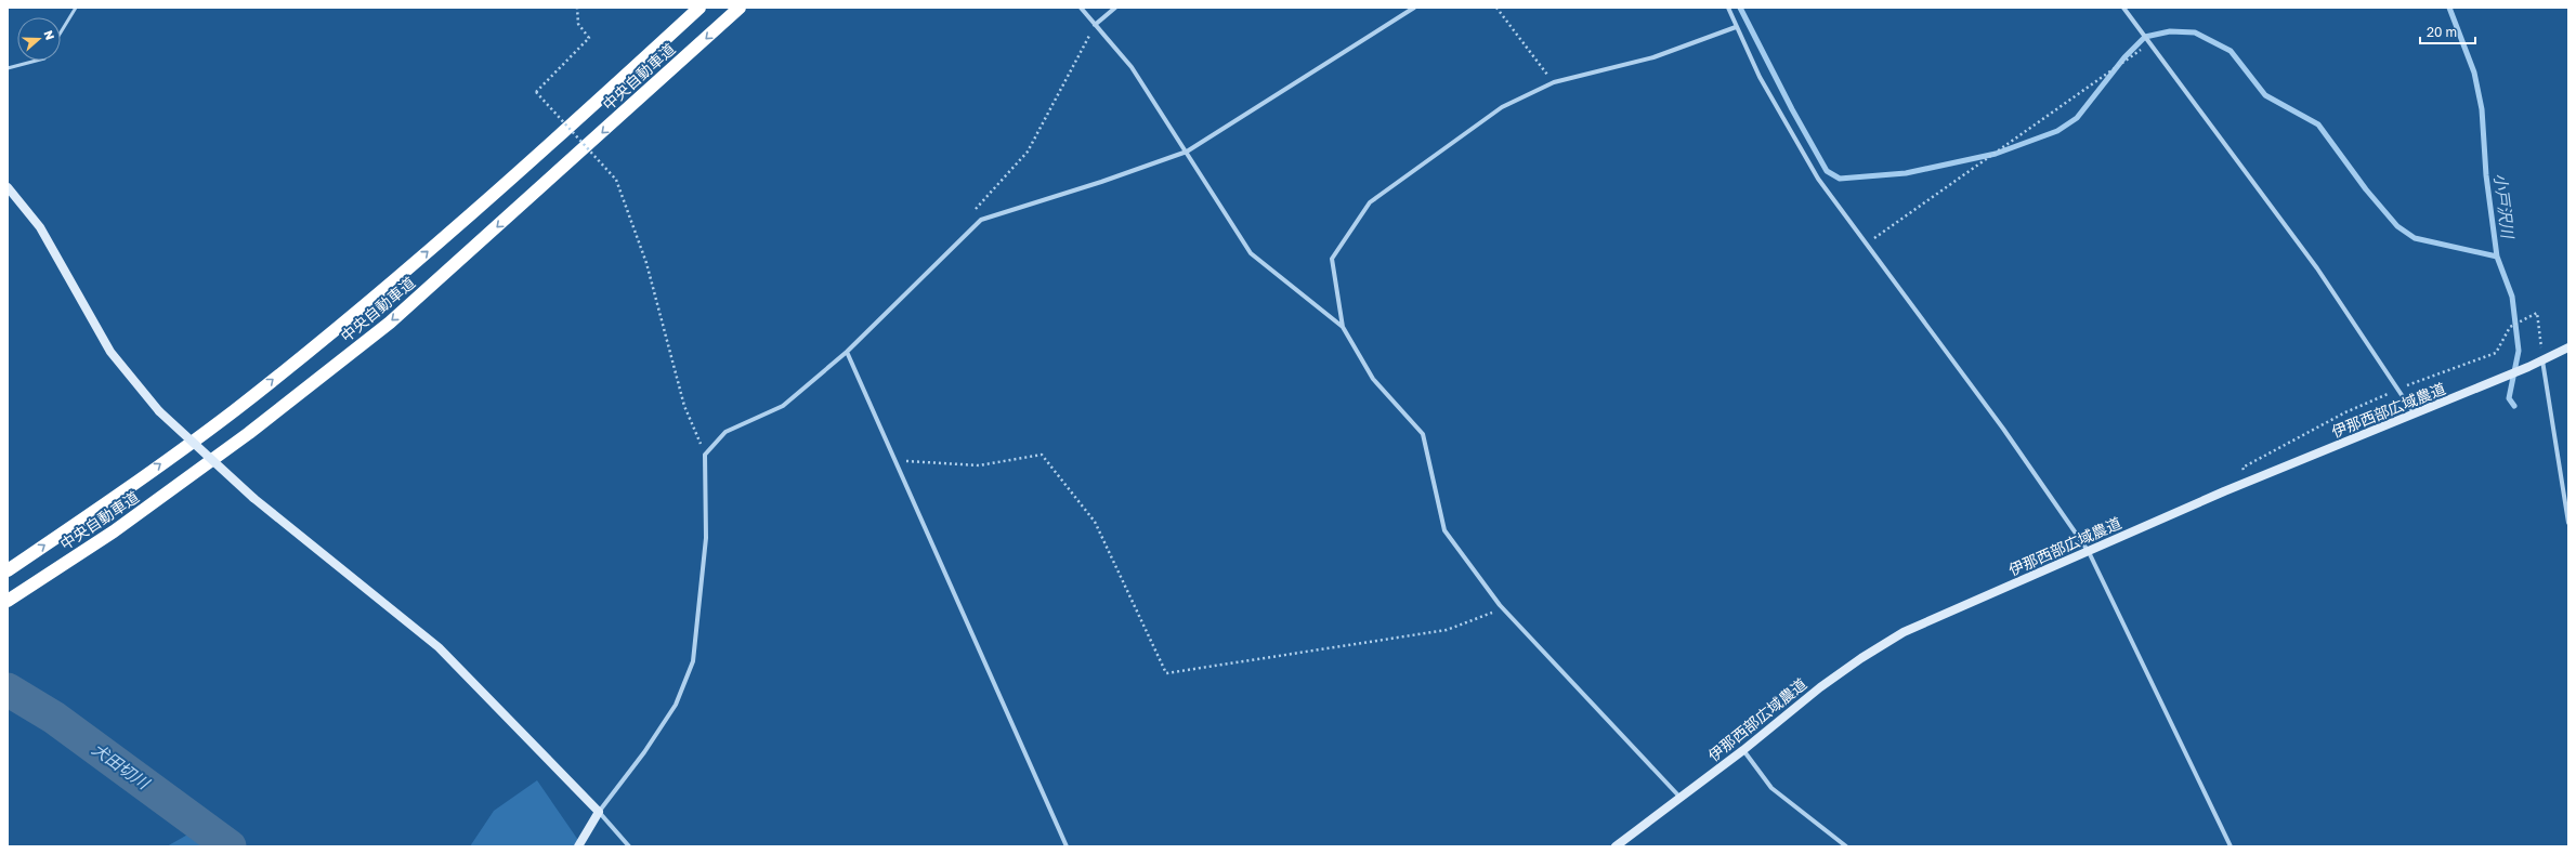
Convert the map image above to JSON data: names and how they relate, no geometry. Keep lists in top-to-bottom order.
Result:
{
  "streets": {
    "highway": ["中央自動車道"],
    "street": ["伊那西部広域農道"]
  },
  "water": ["小戸沢川", "犬田切川"],
  "scale_bar": "20 m",
  "north": "right"
}
